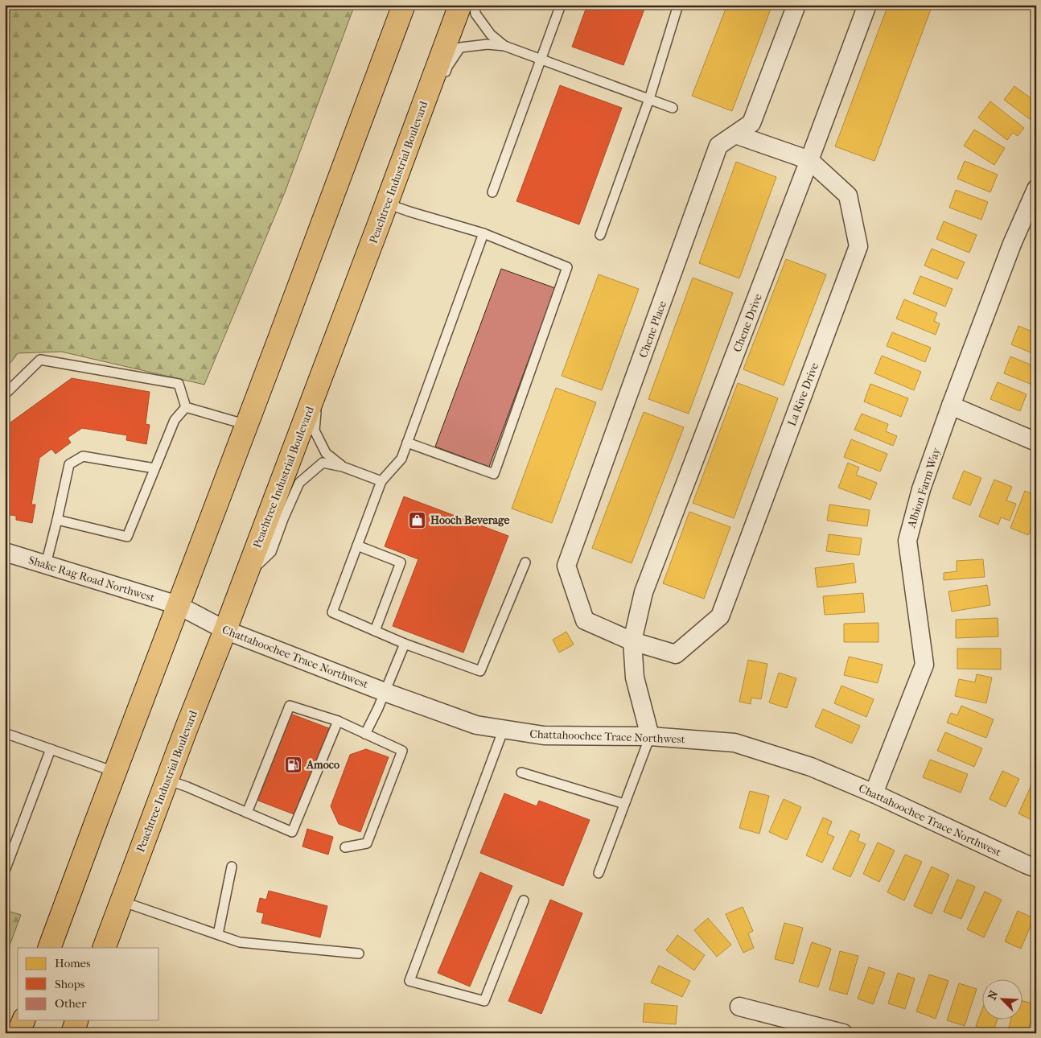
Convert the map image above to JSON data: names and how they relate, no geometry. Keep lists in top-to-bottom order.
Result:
{
  "streets": {
    "highway": ["Peachtree Industrial Boulevard"],
    "street": [
      "Chene Drive",
      "Chene Place",
      "La Rive Drive",
      "Albion Farm Way",
      "Shake Rag Road Northwest",
      "Chattahoochee Trace Northwest"
    ]
  },
  "crossings": [
    ["Peachtree Industrial Boulevard", "Chattahoochee Trace Northwest"],
    ["Chene Drive", "Chene Place"],
    ["Chene Drive", "La Rive Drive"],
    ["Chene Drive", "Chattahoochee Trace Northwest"],
    ["Chene Place", "La Rive Drive"],
    ["Albion Farm Way", "Chattahoochee Trace Northwest"],
    ["Shake Rag Road Northwest", "Chattahoochee Trace Northwest"]
  ],
  "places": {
    "shop": ["Hooch Beverage"],
    "fuel station": ["Amoco"]
  },
  "legend": ["Homes", "Shops", "Other"],
  "north": "top left"
}
